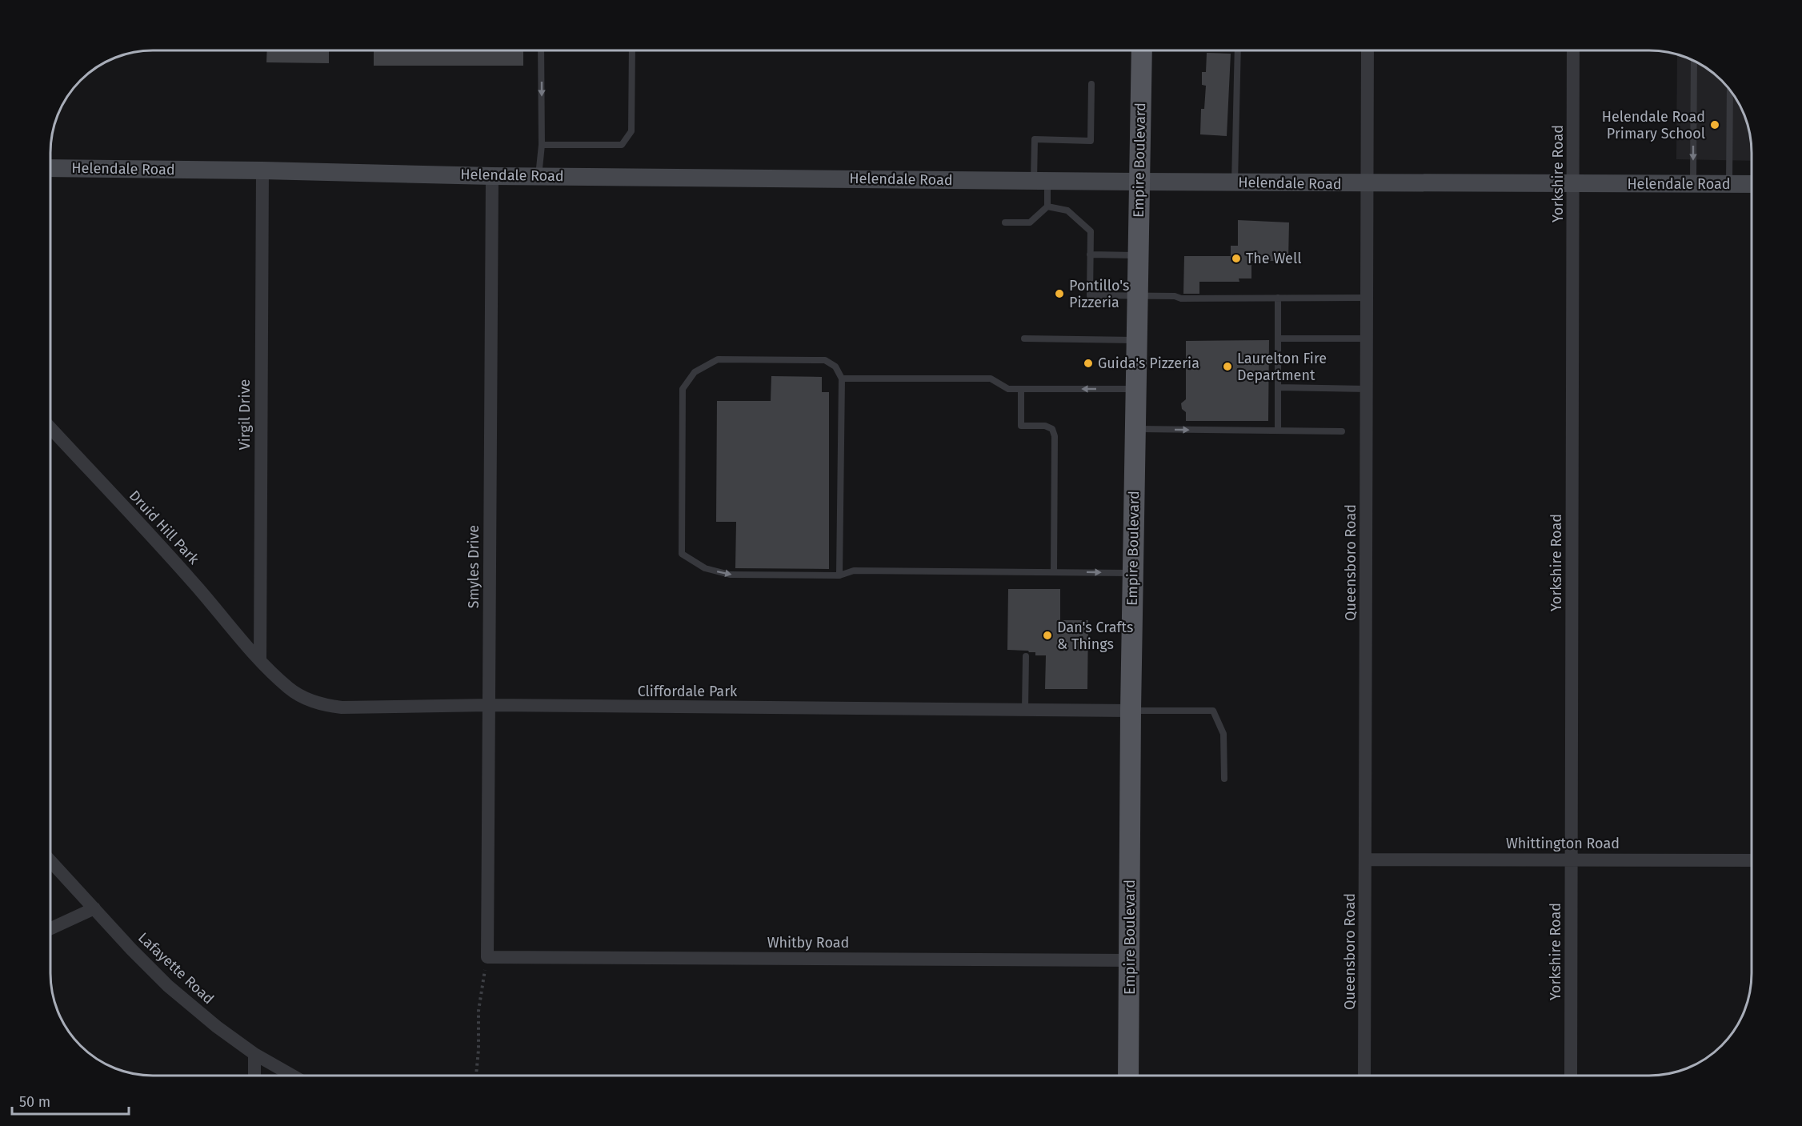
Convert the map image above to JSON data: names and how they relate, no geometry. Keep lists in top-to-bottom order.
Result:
{
  "streets": {
    "main road": ["Empire Boulevard"],
    "street": [
      "Helendale Road",
      "Yorkshire Road",
      "Virgil Drive",
      "Druid Hill Park",
      "Queensboro Road",
      "Smyles Drive",
      "Cliffordale Park",
      "Whittington Road",
      "Whitby Road",
      "Lafayette Road"
    ]
  },
  "crossings": [
    ["Empire Boulevard", "Helendale Road"],
    ["Empire Boulevard", "Cliffordale Park"],
    ["Empire Boulevard", "Whitby Road"],
    ["Helendale Road", "Yorkshire Road"],
    ["Helendale Road", "Virgil Drive"],
    ["Helendale Road", "Queensboro Road"],
    ["Helendale Road", "Smyles Drive"],
    ["Yorkshire Road", "Whittington Road"],
    ["Virgil Drive", "Druid Hill Park"],
    ["Virgil Drive", "Cliffordale Park"],
    ["Druid Hill Park", "Cliffordale Park"],
    ["Queensboro Road", "Whittington Road"],
    ["Smyles Drive", "Cliffordale Park"],
    ["Smyles Drive", "Whitby Road"]
  ],
  "places": [
    "Helendale Road Primary School",
    "The Well",
    "Pontillo's Pizzeria",
    "Guida's Pizzeria",
    "Laurelton Fire Department",
    "Dan's Crafts & Things"
  ],
  "scale_bar": "50 m"
}
